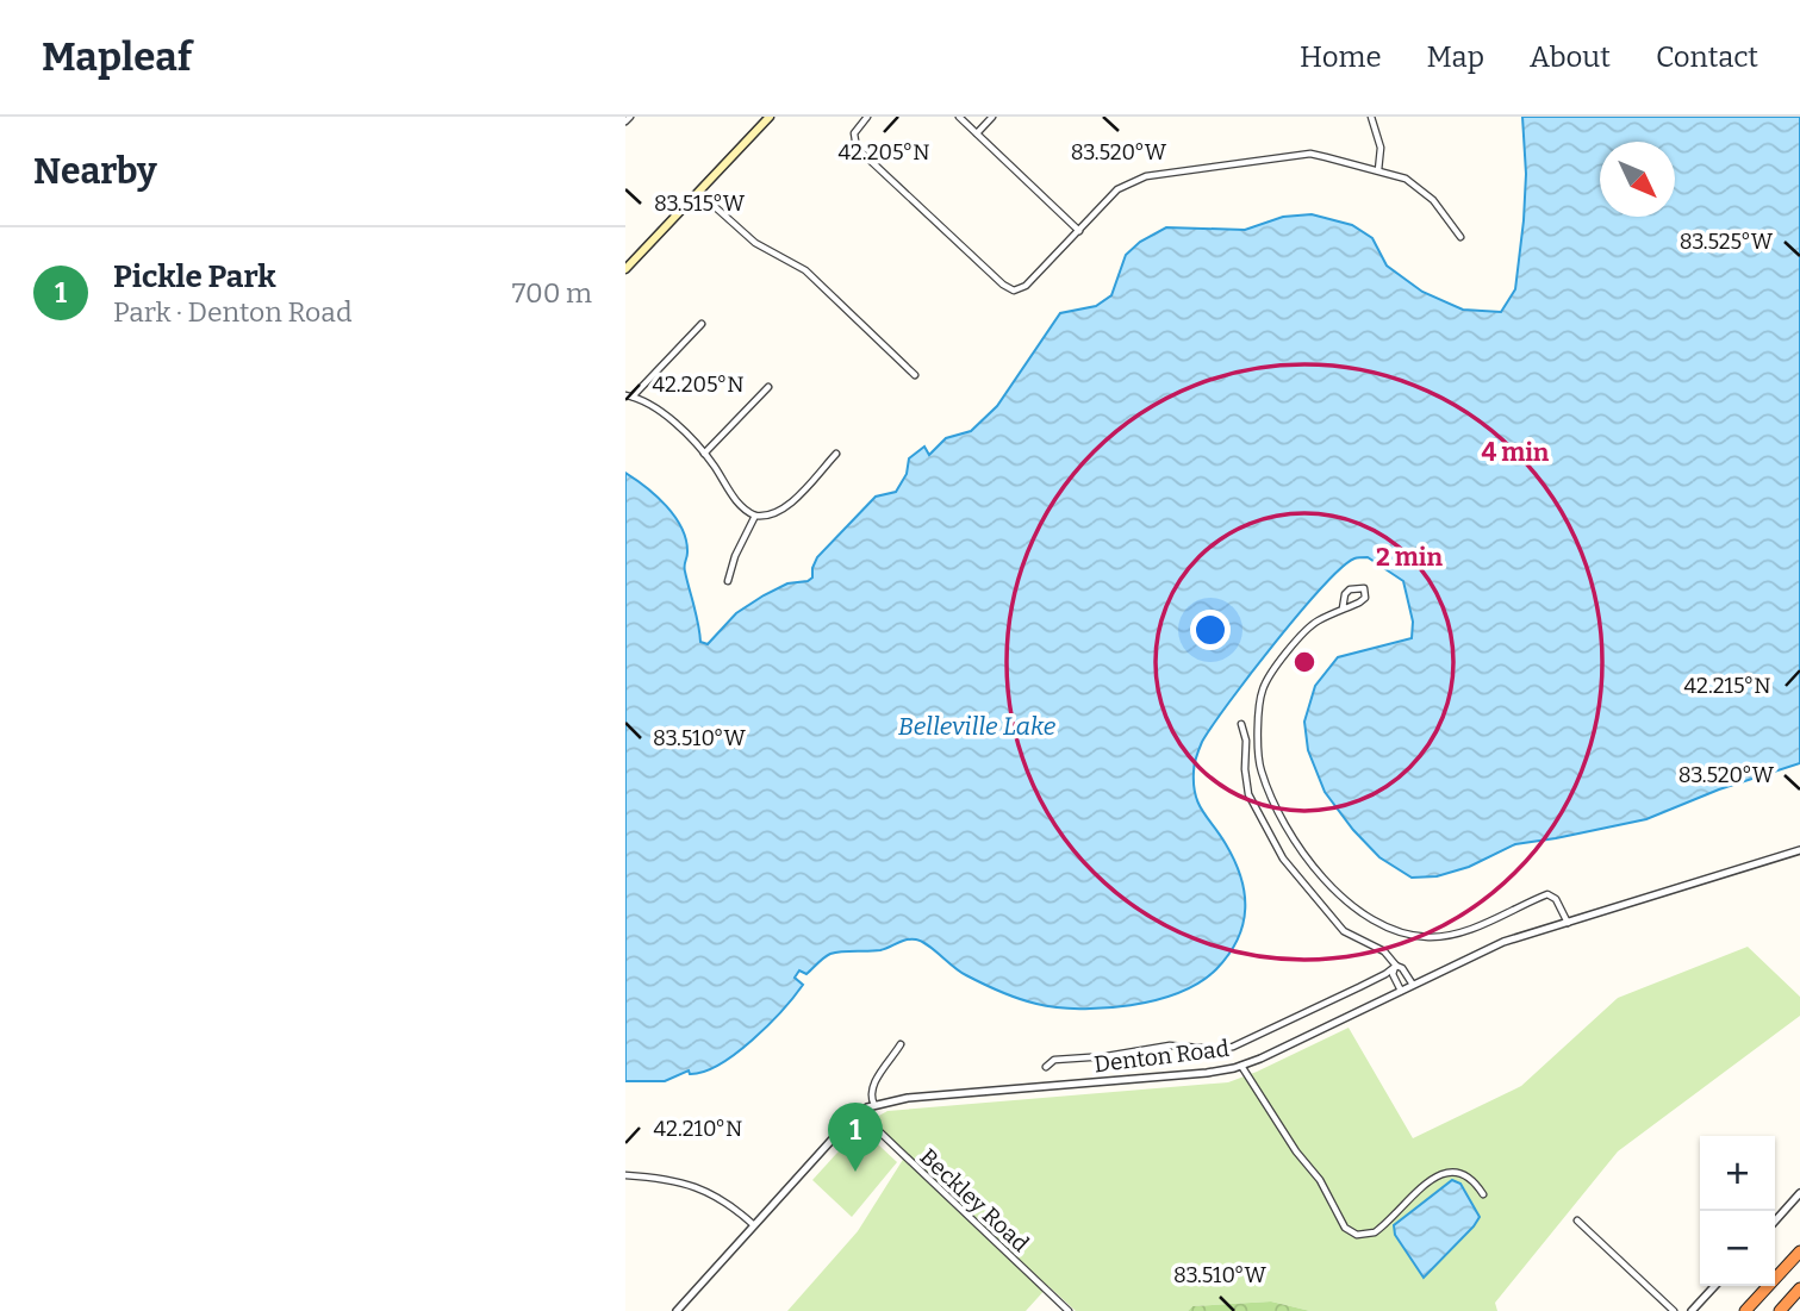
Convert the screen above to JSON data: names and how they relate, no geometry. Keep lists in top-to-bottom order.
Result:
{
  "streets": {
    "street": ["Denton Road", "Beckley Road"]
  },
  "crossings": [
    ["Denton Road", "Beckley Road"]
  ],
  "water": ["Belleville Lake"],
  "north": "bottom right",
  "page": {
    "header": "Mapleaf",
    "nav": [
      "Home",
      "Map",
      "About",
      "Contact"
    ],
    "heading": "Nearby",
    "list": [
      {
        "mark": "1",
        "name": "Pickle Park",
        "note": "Park · Denton Road",
        "value": "700 m"
      }
    ],
    "pins": "1",
    "map_buttons": ["+", "−"]
  },
  "coordinates": [
    "83.520°W",
    "42.205°N",
    "83.515°W",
    "83.525°W",
    "42.215°N",
    "83.510°W",
    "42.210°N"
  ],
  "rings": ["4 min", "2 min"]
}
